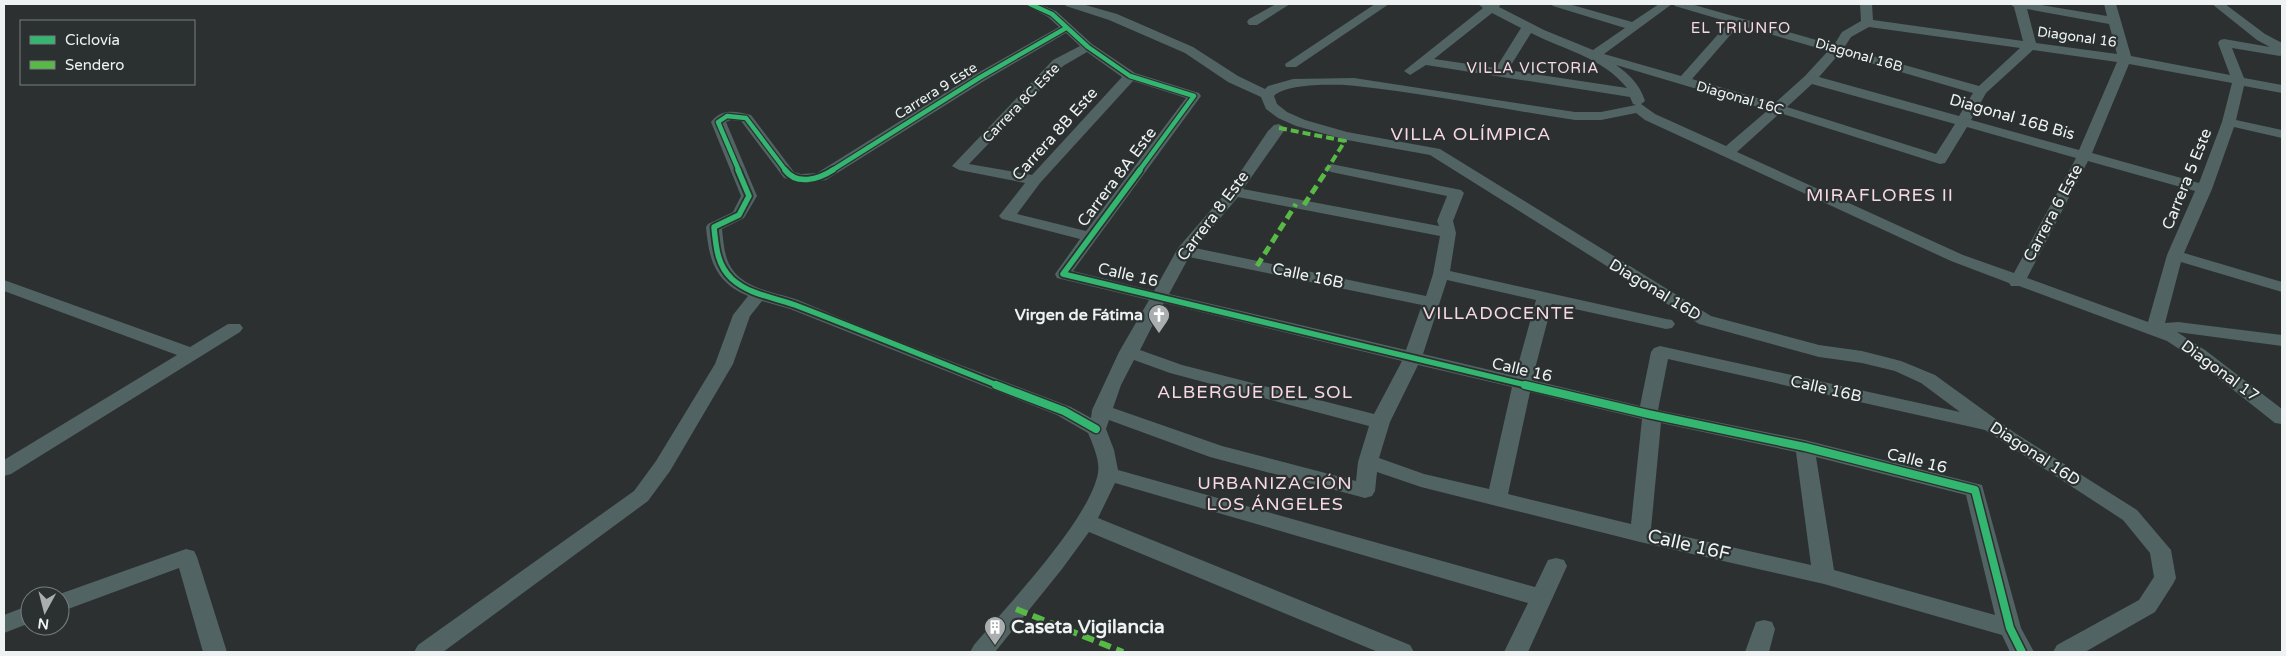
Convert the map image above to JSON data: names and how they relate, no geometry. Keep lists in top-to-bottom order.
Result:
{
  "streets": {
    "street": [
      "Diagonal 16",
      "Diagonal 16B",
      "Carrera 9 Este",
      "Diagonal 16C",
      "Carrera 8C Este",
      "Diagonal 16B Bis",
      "Carrera 8B Este",
      "Carrera 8A Este",
      "Carrera 5 Este",
      "Carrera 6 Este",
      "Carrera 8 Este",
      "Calle 16",
      "Calle 16B",
      "Diagonal 16D",
      "Diagonal 17",
      "Calle 16F"
    ]
  },
  "crossings": [
    ["Diagonal 16", "Carrera 5 Este"],
    ["Diagonal 16", "Carrera 6 Este"],
    ["Diagonal 16C", "Diagonal 16B Bis"],
    ["Carrera 8C Este", "Carrera 8B Este"],
    ["Diagonal 16B Bis", "Carrera 5 Este"],
    ["Diagonal 16B Bis", "Carrera 6 Este"],
    ["Carrera 8B Este", "Carrera 8A Este"],
    ["Carrera 8A Este", "Calle 16"],
    ["Carrera 5 Este", "Diagonal 17"],
    ["Carrera 8 Este", "Calle 16"],
    ["Carrera 8 Este", "Calle 16B"],
    ["Calle 16", "Calle 16B"],
    ["Calle 16", "Calle 16F"],
    ["Calle 16B", "Diagonal 16D"]
  ],
  "districts": [
    "EL TRIUNFO",
    "VILLA VICTORIA",
    "VILLA OLÍMPICA",
    "MIRAFLORES II",
    "VILLADOCENTE",
    "ALBERGUE DEL SOL",
    "URBANIZACIÓN LOS ÁNGELES"
  ],
  "places": {
    "church": ["Virgen de Fátima"],
    "building": ["Caseta Vigilancia"]
  },
  "legend": ["Ciclovía", "Sendero"],
  "north": "bottom"
}
